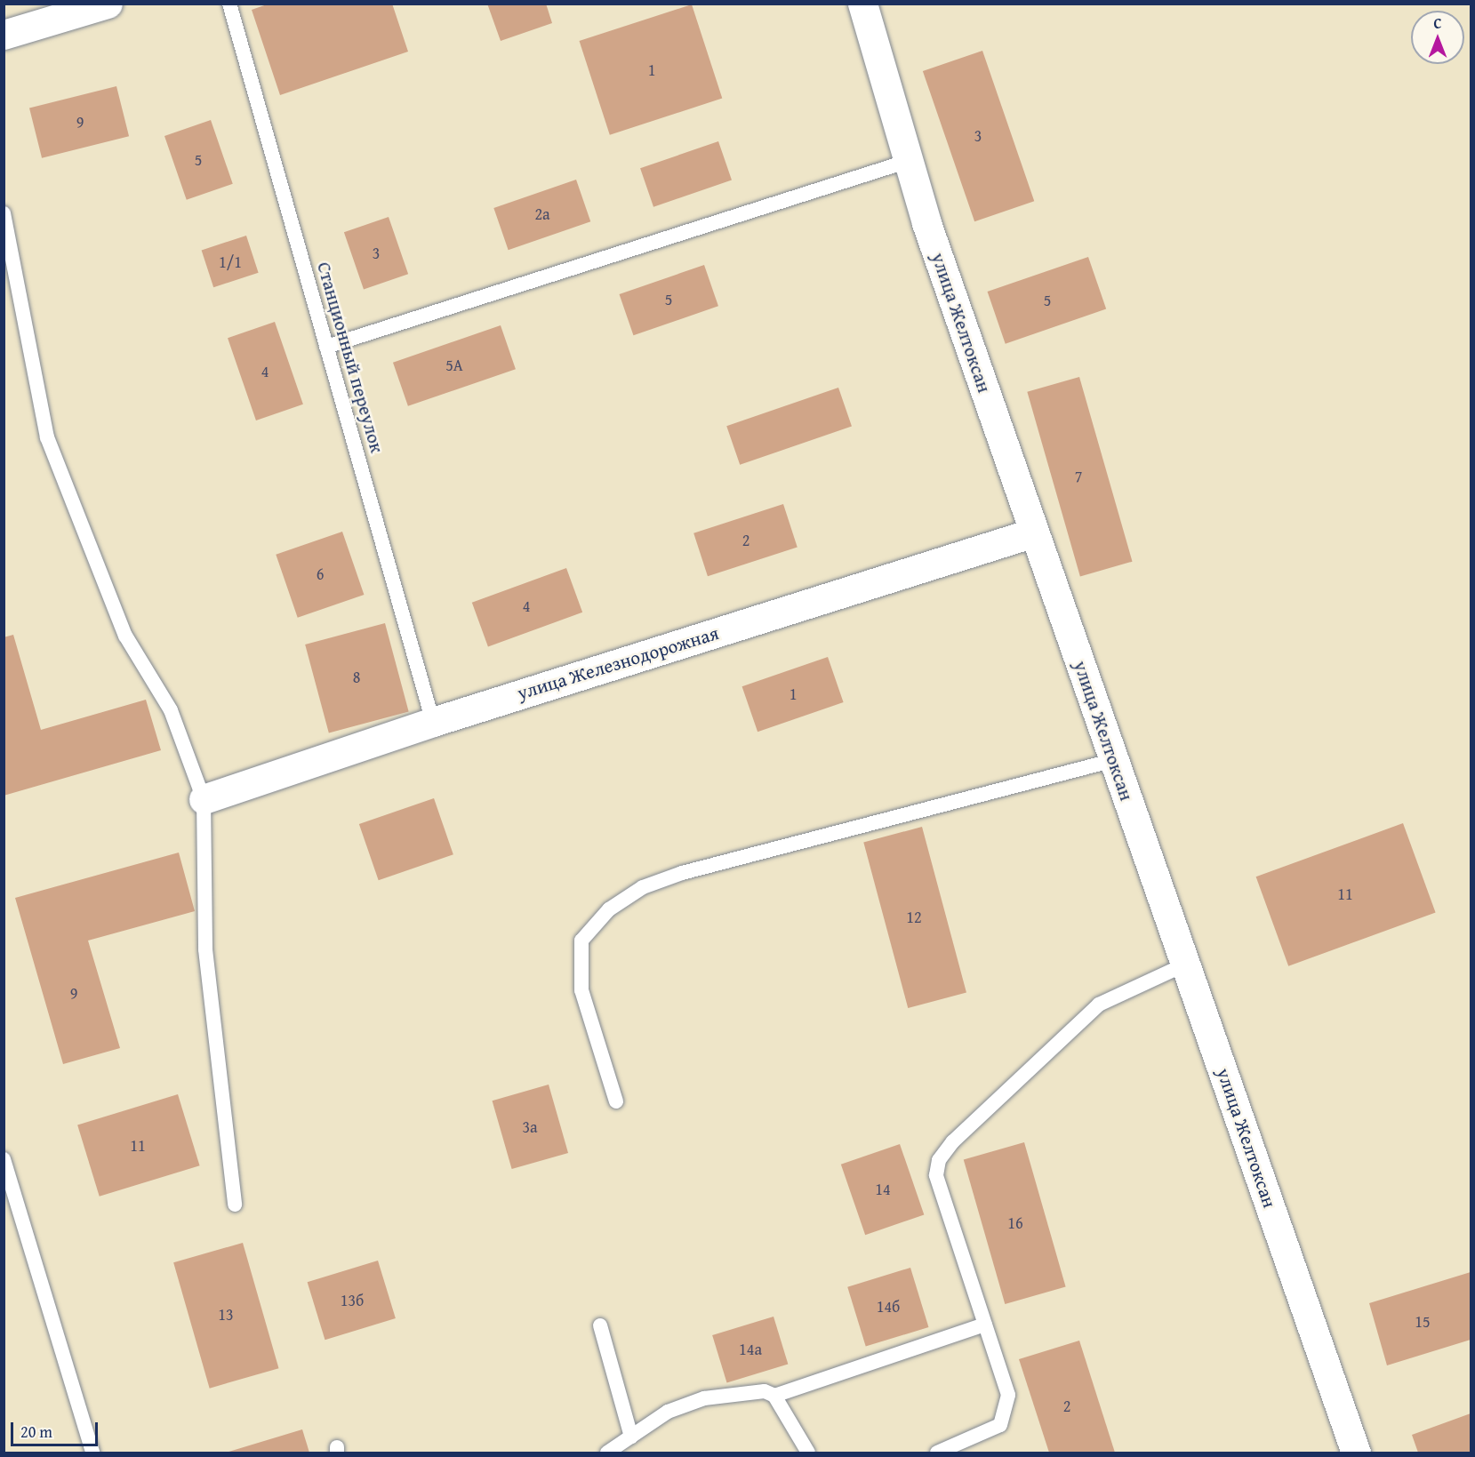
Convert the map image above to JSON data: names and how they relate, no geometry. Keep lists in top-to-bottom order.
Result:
{
  "streets": {
    "street": ["улица Желтоксан", "улица Железнодорожная"],
    "lane": ["Станционный переулок"]
  },
  "crossings": [
    ["улица Желтоксан", "улица Железнодорожная"],
    ["Станционный переулок", "улица Железнодорожная"]
  ],
  "house_numbers": [
    "1",
    "9",
    "3",
    "5",
    "2а",
    "3",
    "1/1",
    "5",
    "5",
    "5А",
    "4",
    "7",
    "2",
    "6",
    "4",
    "8",
    "1",
    "11",
    "12",
    "9",
    "3а",
    "11",
    "14",
    "16",
    "13б",
    "14б",
    "13",
    "15",
    "14а",
    "2"
  ],
  "scale_bar": "20 m",
  "north": "top"
}
